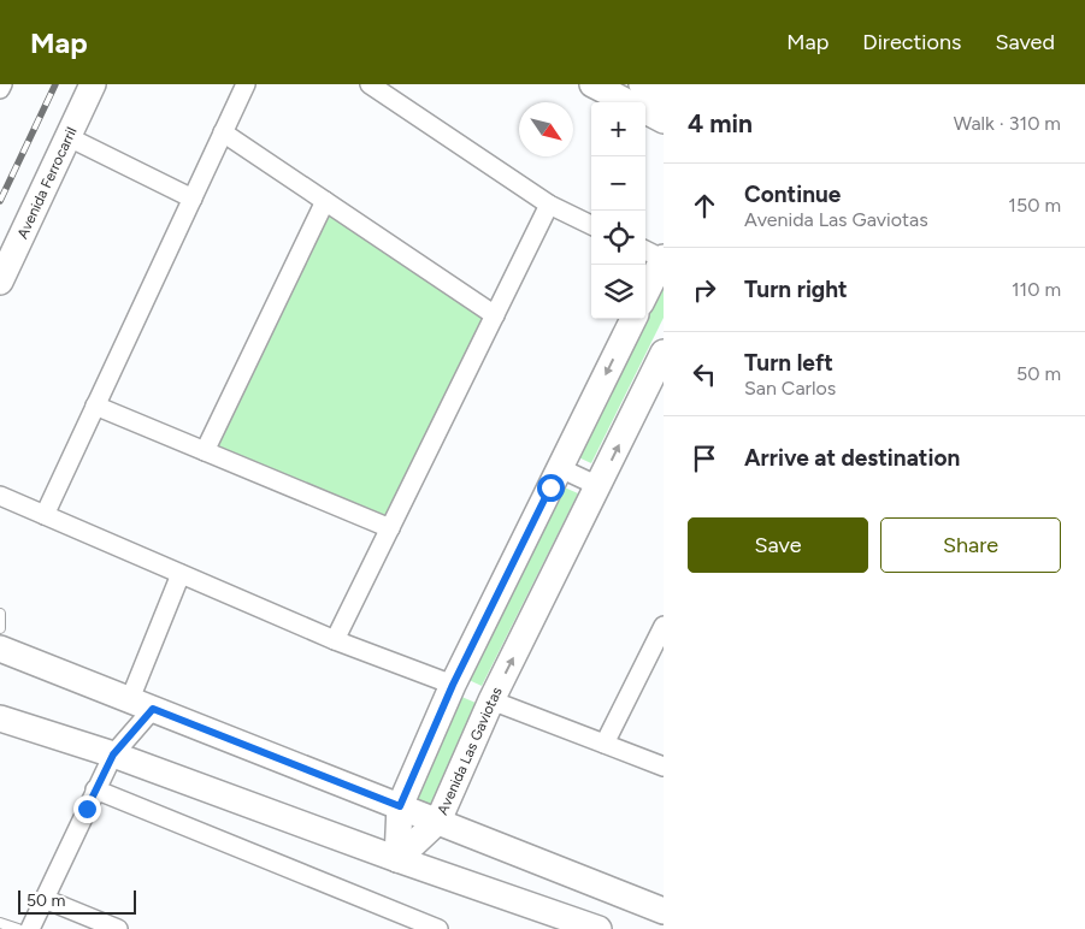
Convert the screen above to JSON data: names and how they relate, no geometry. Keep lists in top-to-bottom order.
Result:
{
  "streets": {
    "street": ["Avenida Ferrocarril", "Avenida Las Gaviotas"]
  },
  "scale_bar": "50 m",
  "north": "bottom right",
  "page": {
    "header": "Map",
    "nav": ["Map", "Directions", "Saved"],
    "heading": ["4 min", "Walk · 310 m"],
    "map_buttons": ["+", "−"],
    "list": [
      ["Continue", "Avenida Las Gaviotas", "150 m"],
      ["Turn right", "110 m"],
      ["Turn left", "San Carlos", "50 m"],
      "Arrive at destination"
    ],
    "buttons": ["Save", "Share"],
    "scale": "50 m"
  }
}
